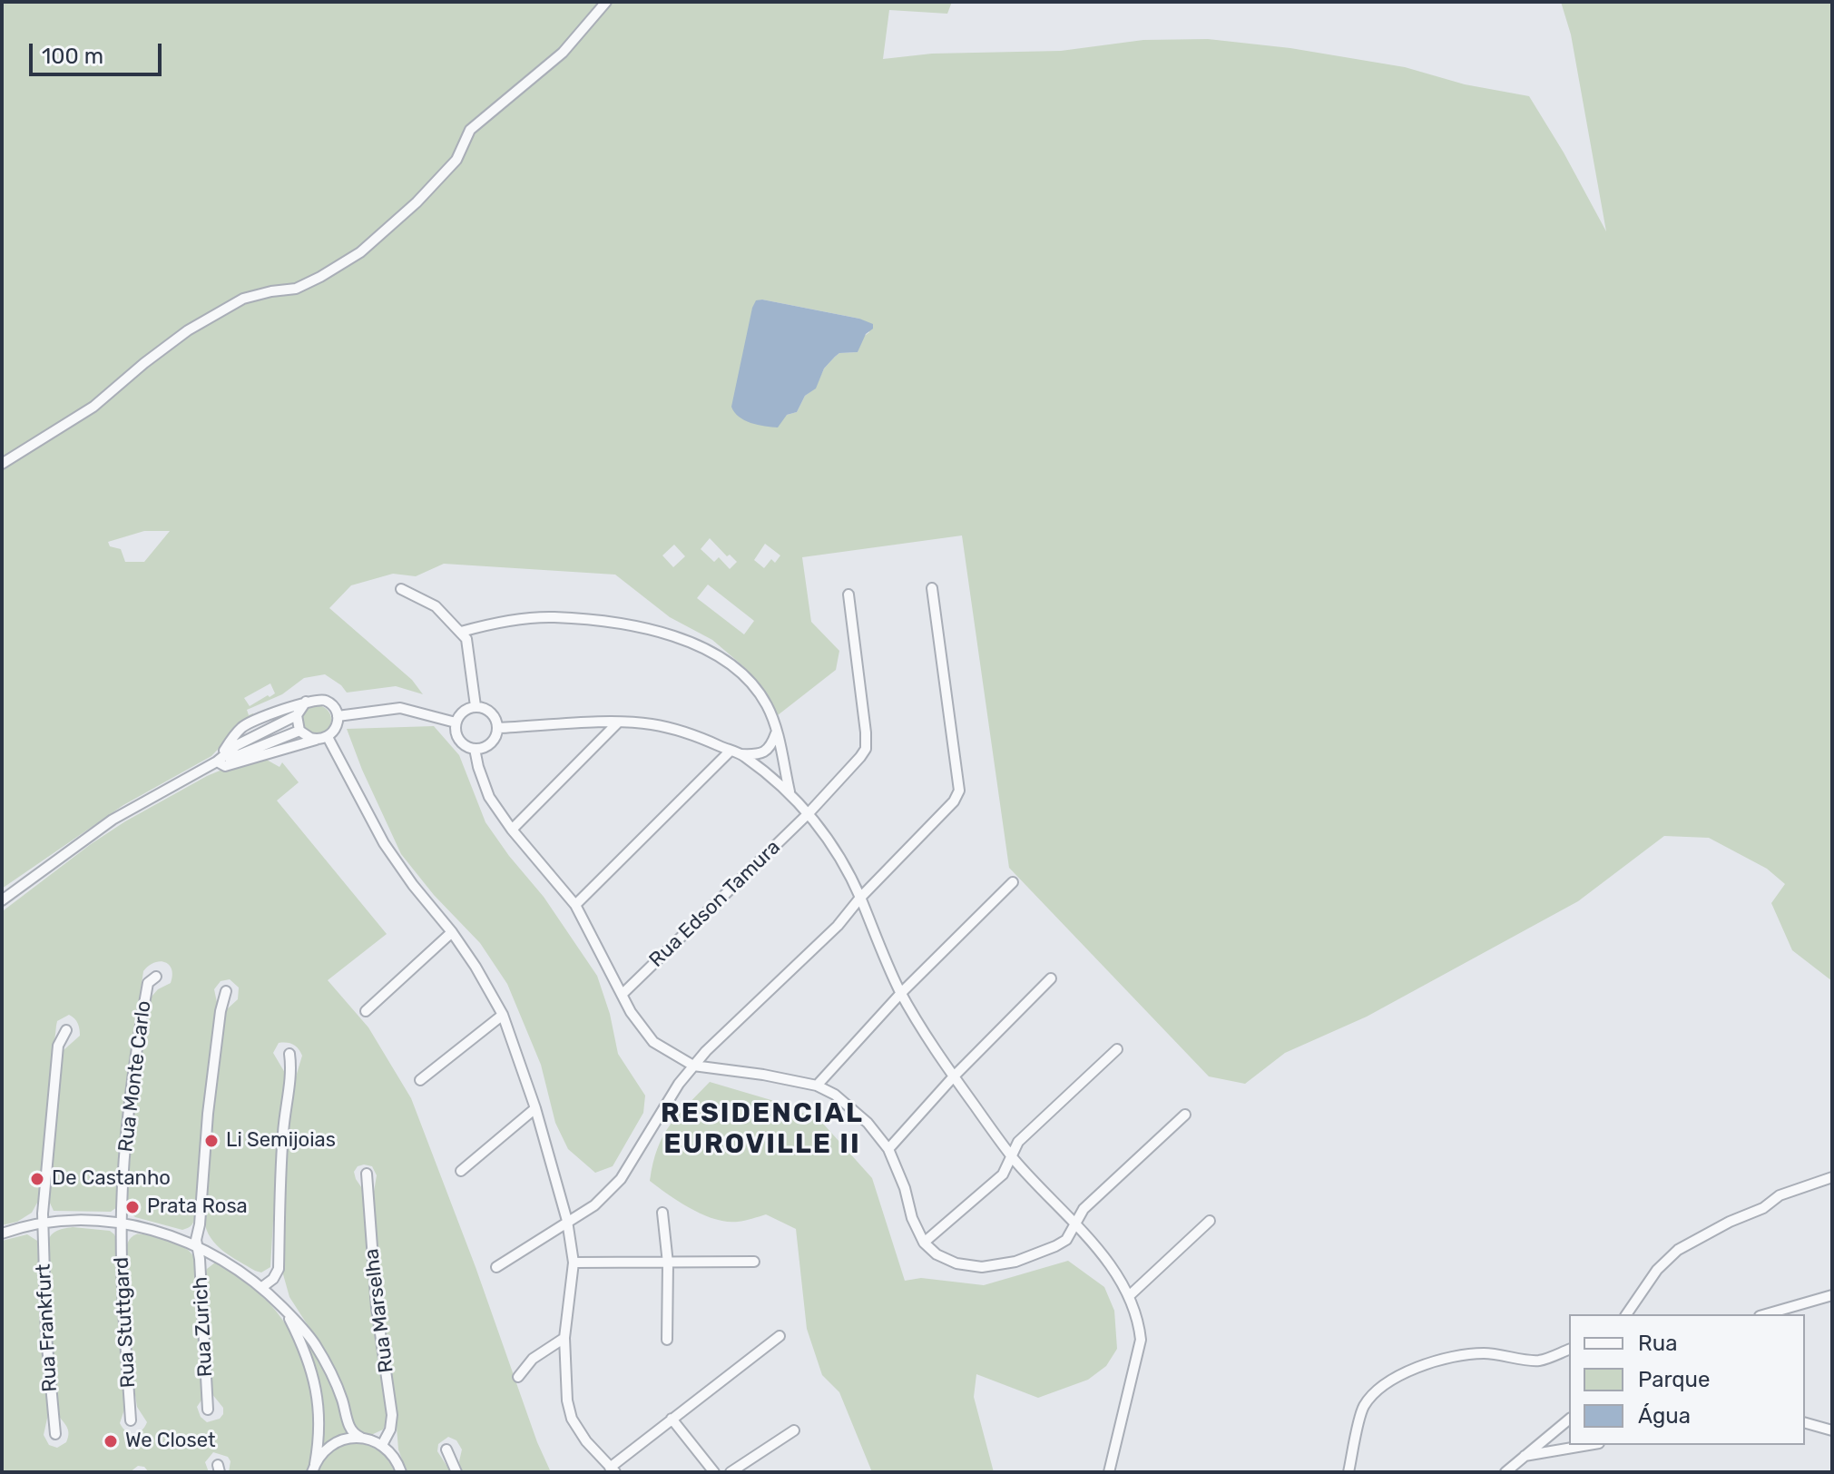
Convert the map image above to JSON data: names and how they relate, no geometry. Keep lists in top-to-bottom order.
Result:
{
  "streets": {
    "street": [
      "Rua Edson Tamura",
      "Rua Monte Carlo",
      "Rua Marselha",
      "Rua Stuttgard",
      "Rua Zurich",
      "Rua Frankfurt"
    ]
  },
  "crossings": [
    ["Rua Monte Carlo", "Rua Stuttgard"]
  ],
  "districts": ["RESIDENCIAL EUROVILLE II"],
  "places": [
    "Li Semijoias",
    "De Castanho",
    "Prata Rosa",
    "We Closet"
  ],
  "legend": ["Rua", "Parque", "Água"],
  "scale_bar": "100 m"
}
